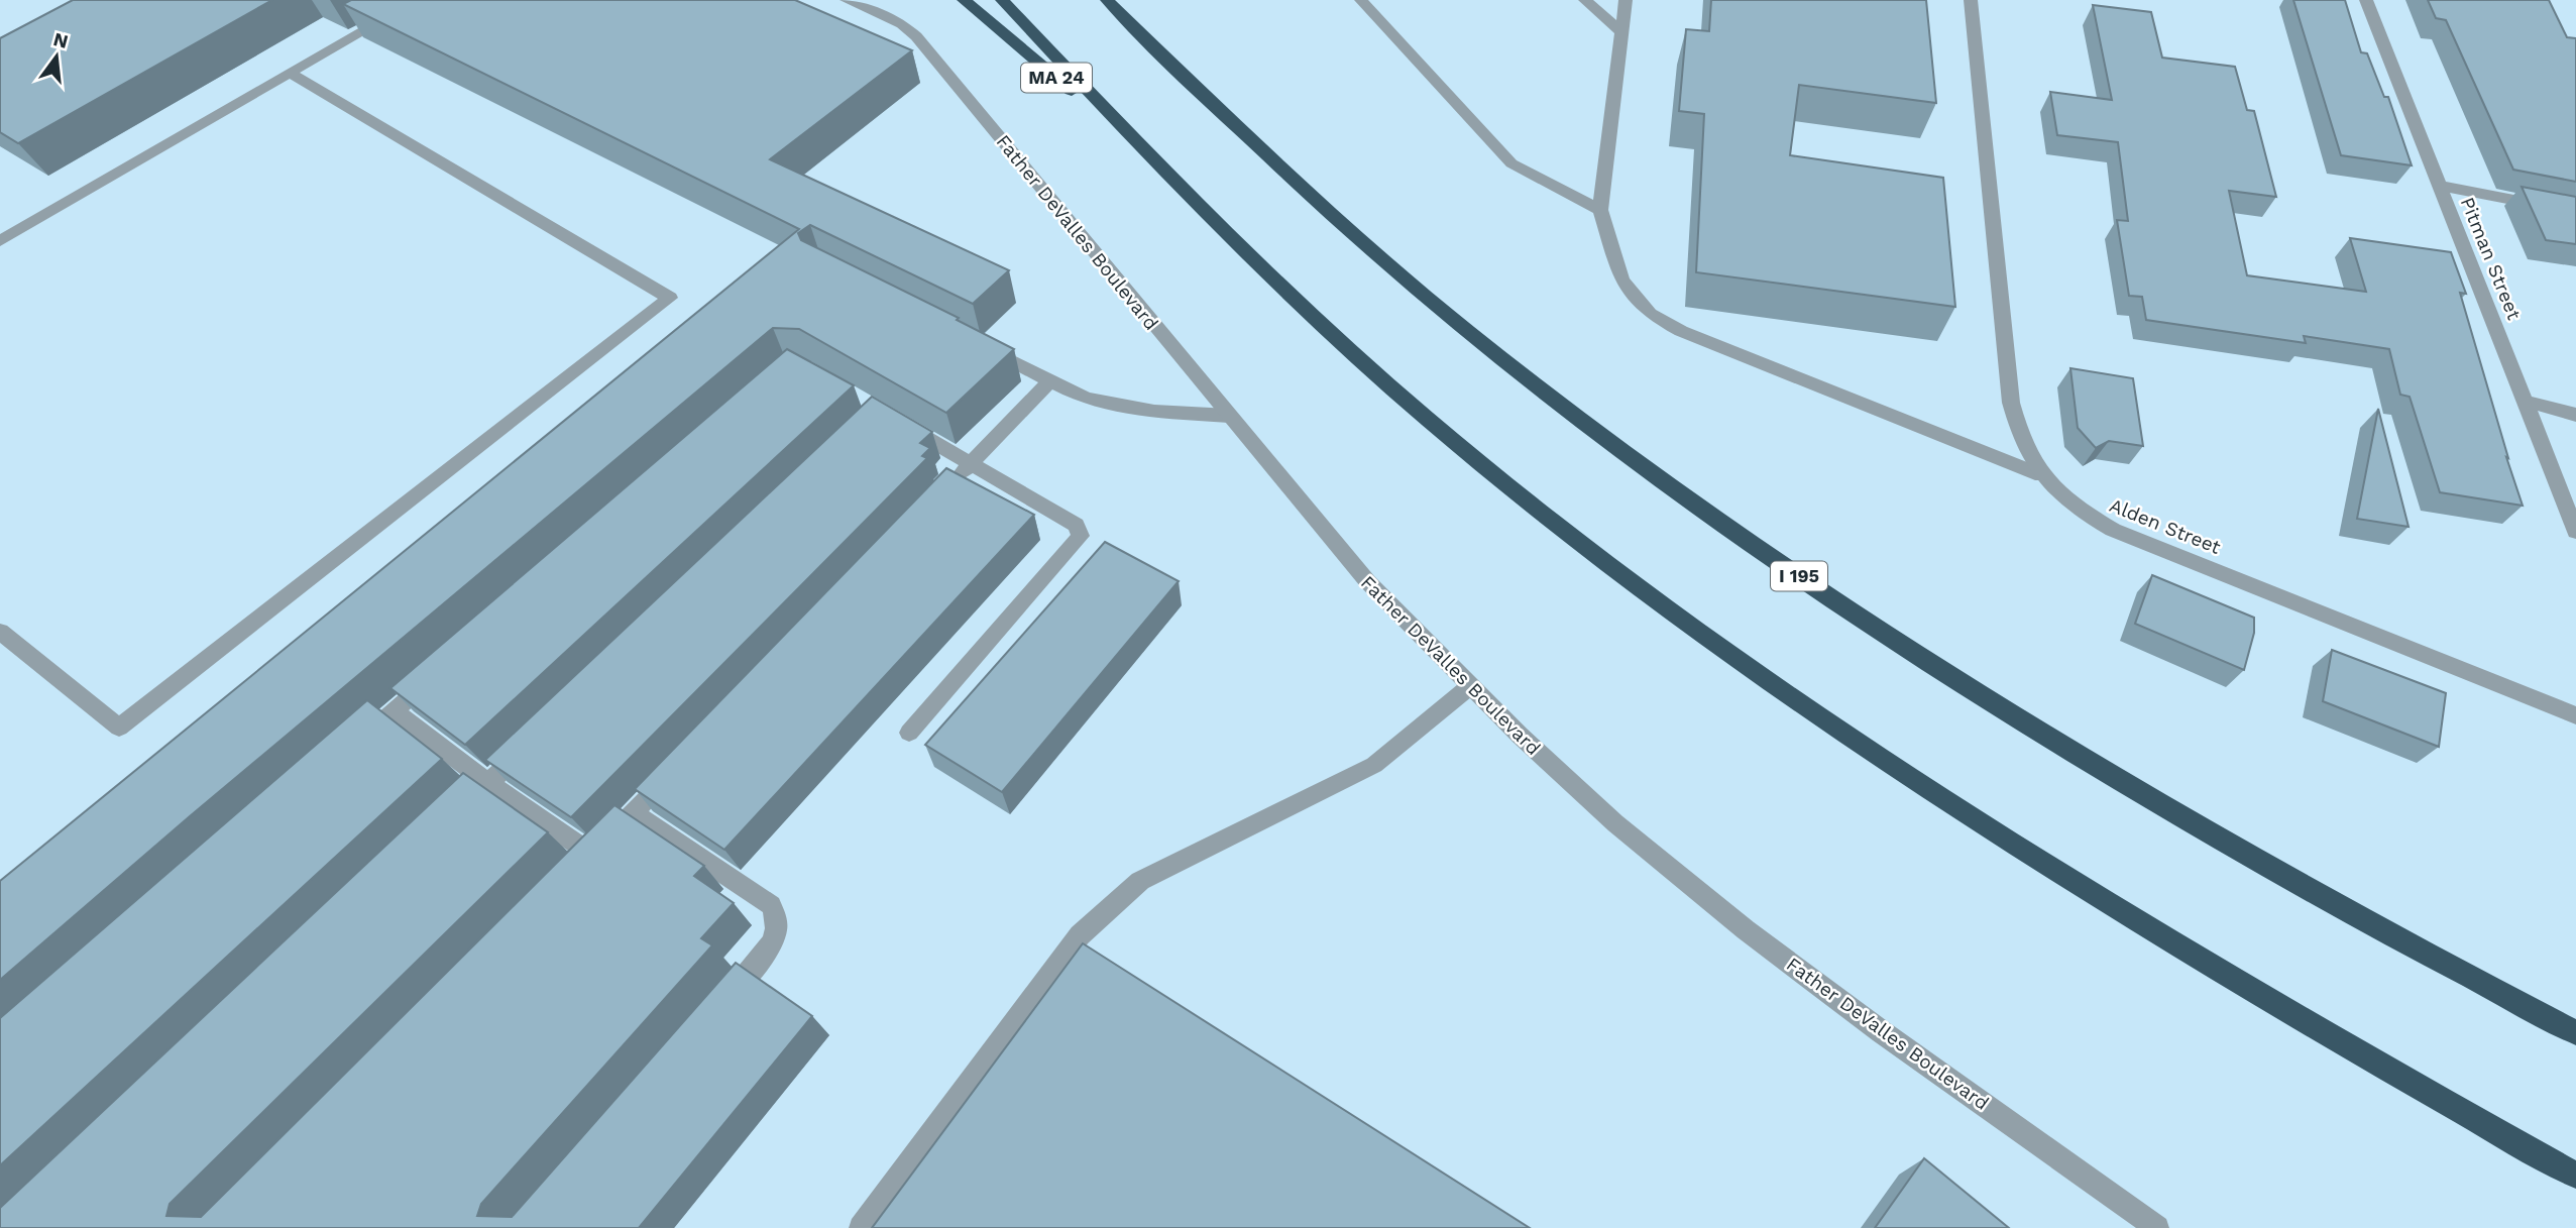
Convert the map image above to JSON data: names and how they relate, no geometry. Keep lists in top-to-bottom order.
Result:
{
  "streets": {
    "highway": ["MA 24", "I 195"],
    "street": ["Father DeValles Boulevard", "Pitman Street", "Alden Street"]
  },
  "north": "top"
}
